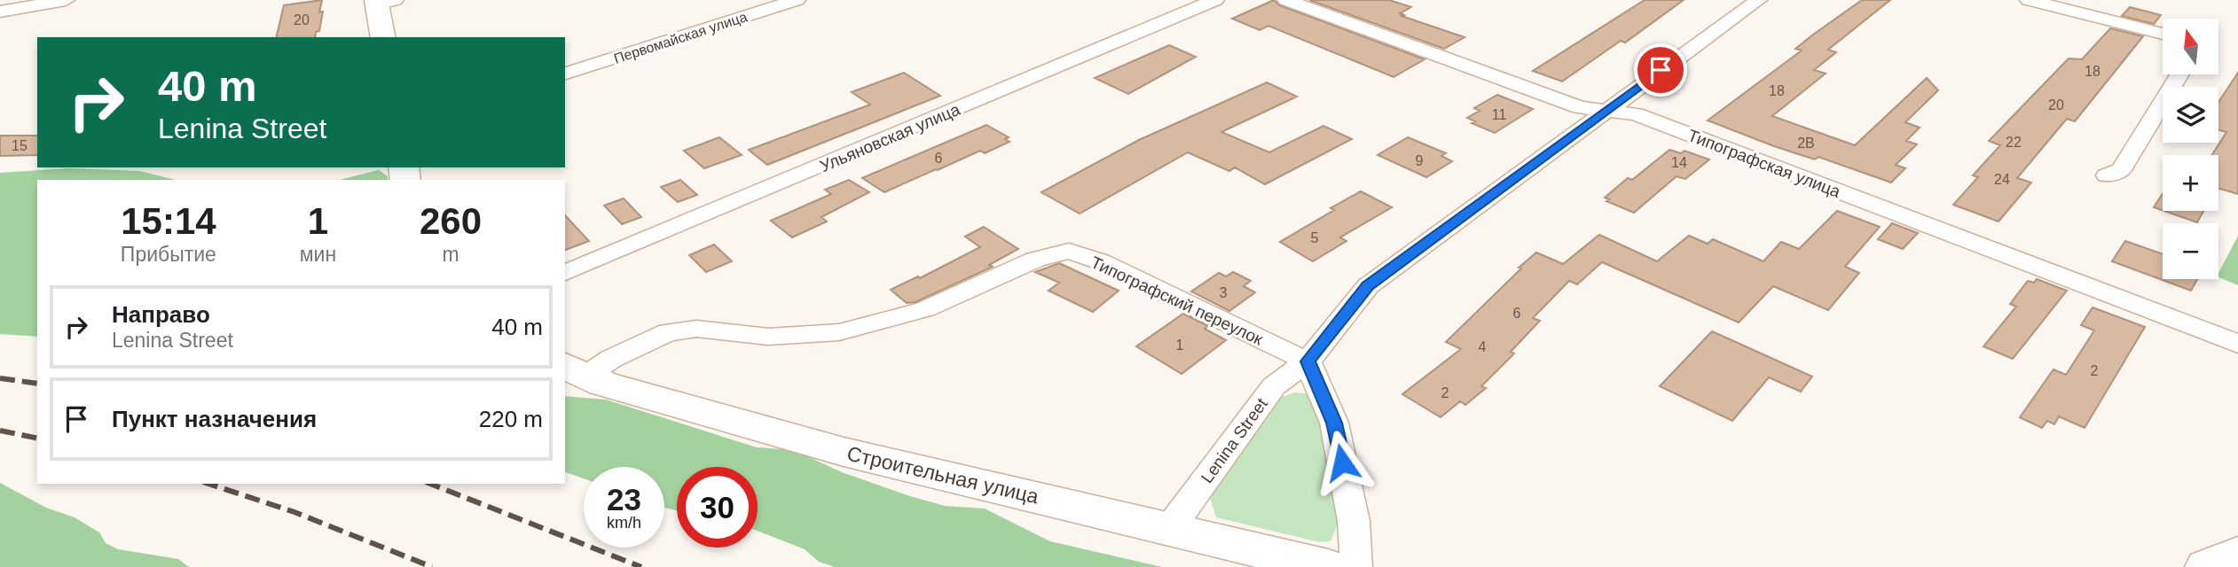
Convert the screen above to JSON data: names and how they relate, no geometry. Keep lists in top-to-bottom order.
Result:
{
  "streets": {
    "street": [
      "Первомайская улица",
      "Ульяновская улица",
      "Типографская улица",
      "Типографский переулок",
      "Lenina Street",
      "Строительная улица"
    ]
  },
  "crossings": [
    ["Типографская улица", "Lenina Street"],
    ["Типографский переулок", "Lenina Street"],
    ["Типографский переулок", "Строительная улица"],
    ["Lenina Street", "Строительная улица"]
  ],
  "house_numbers": [
    "20",
    "18",
    "18",
    "20",
    "11",
    "22",
    "2В",
    "15",
    "6",
    "9",
    "14",
    "24",
    "5",
    "3",
    "6",
    "1",
    "4",
    "2",
    "2"
  ],
  "north": "top",
  "page": {
    "map_buttons": ["+", "−"],
    "turn": ["40 m", "Lenina Street"],
    "eta": [
      "15:14",
      "Прибытие",
      "1",
      "мин",
      "260",
      "m"
    ],
    "list": [
      {
        "name": "Направо",
        "note": "Lenina Street",
        "value": "40 m"
      },
      {
        "name": "Пункт назначения",
        "value": "220 m"
      }
    ],
    "speed": "23 km/h",
    "limit": "30"
  }
}
